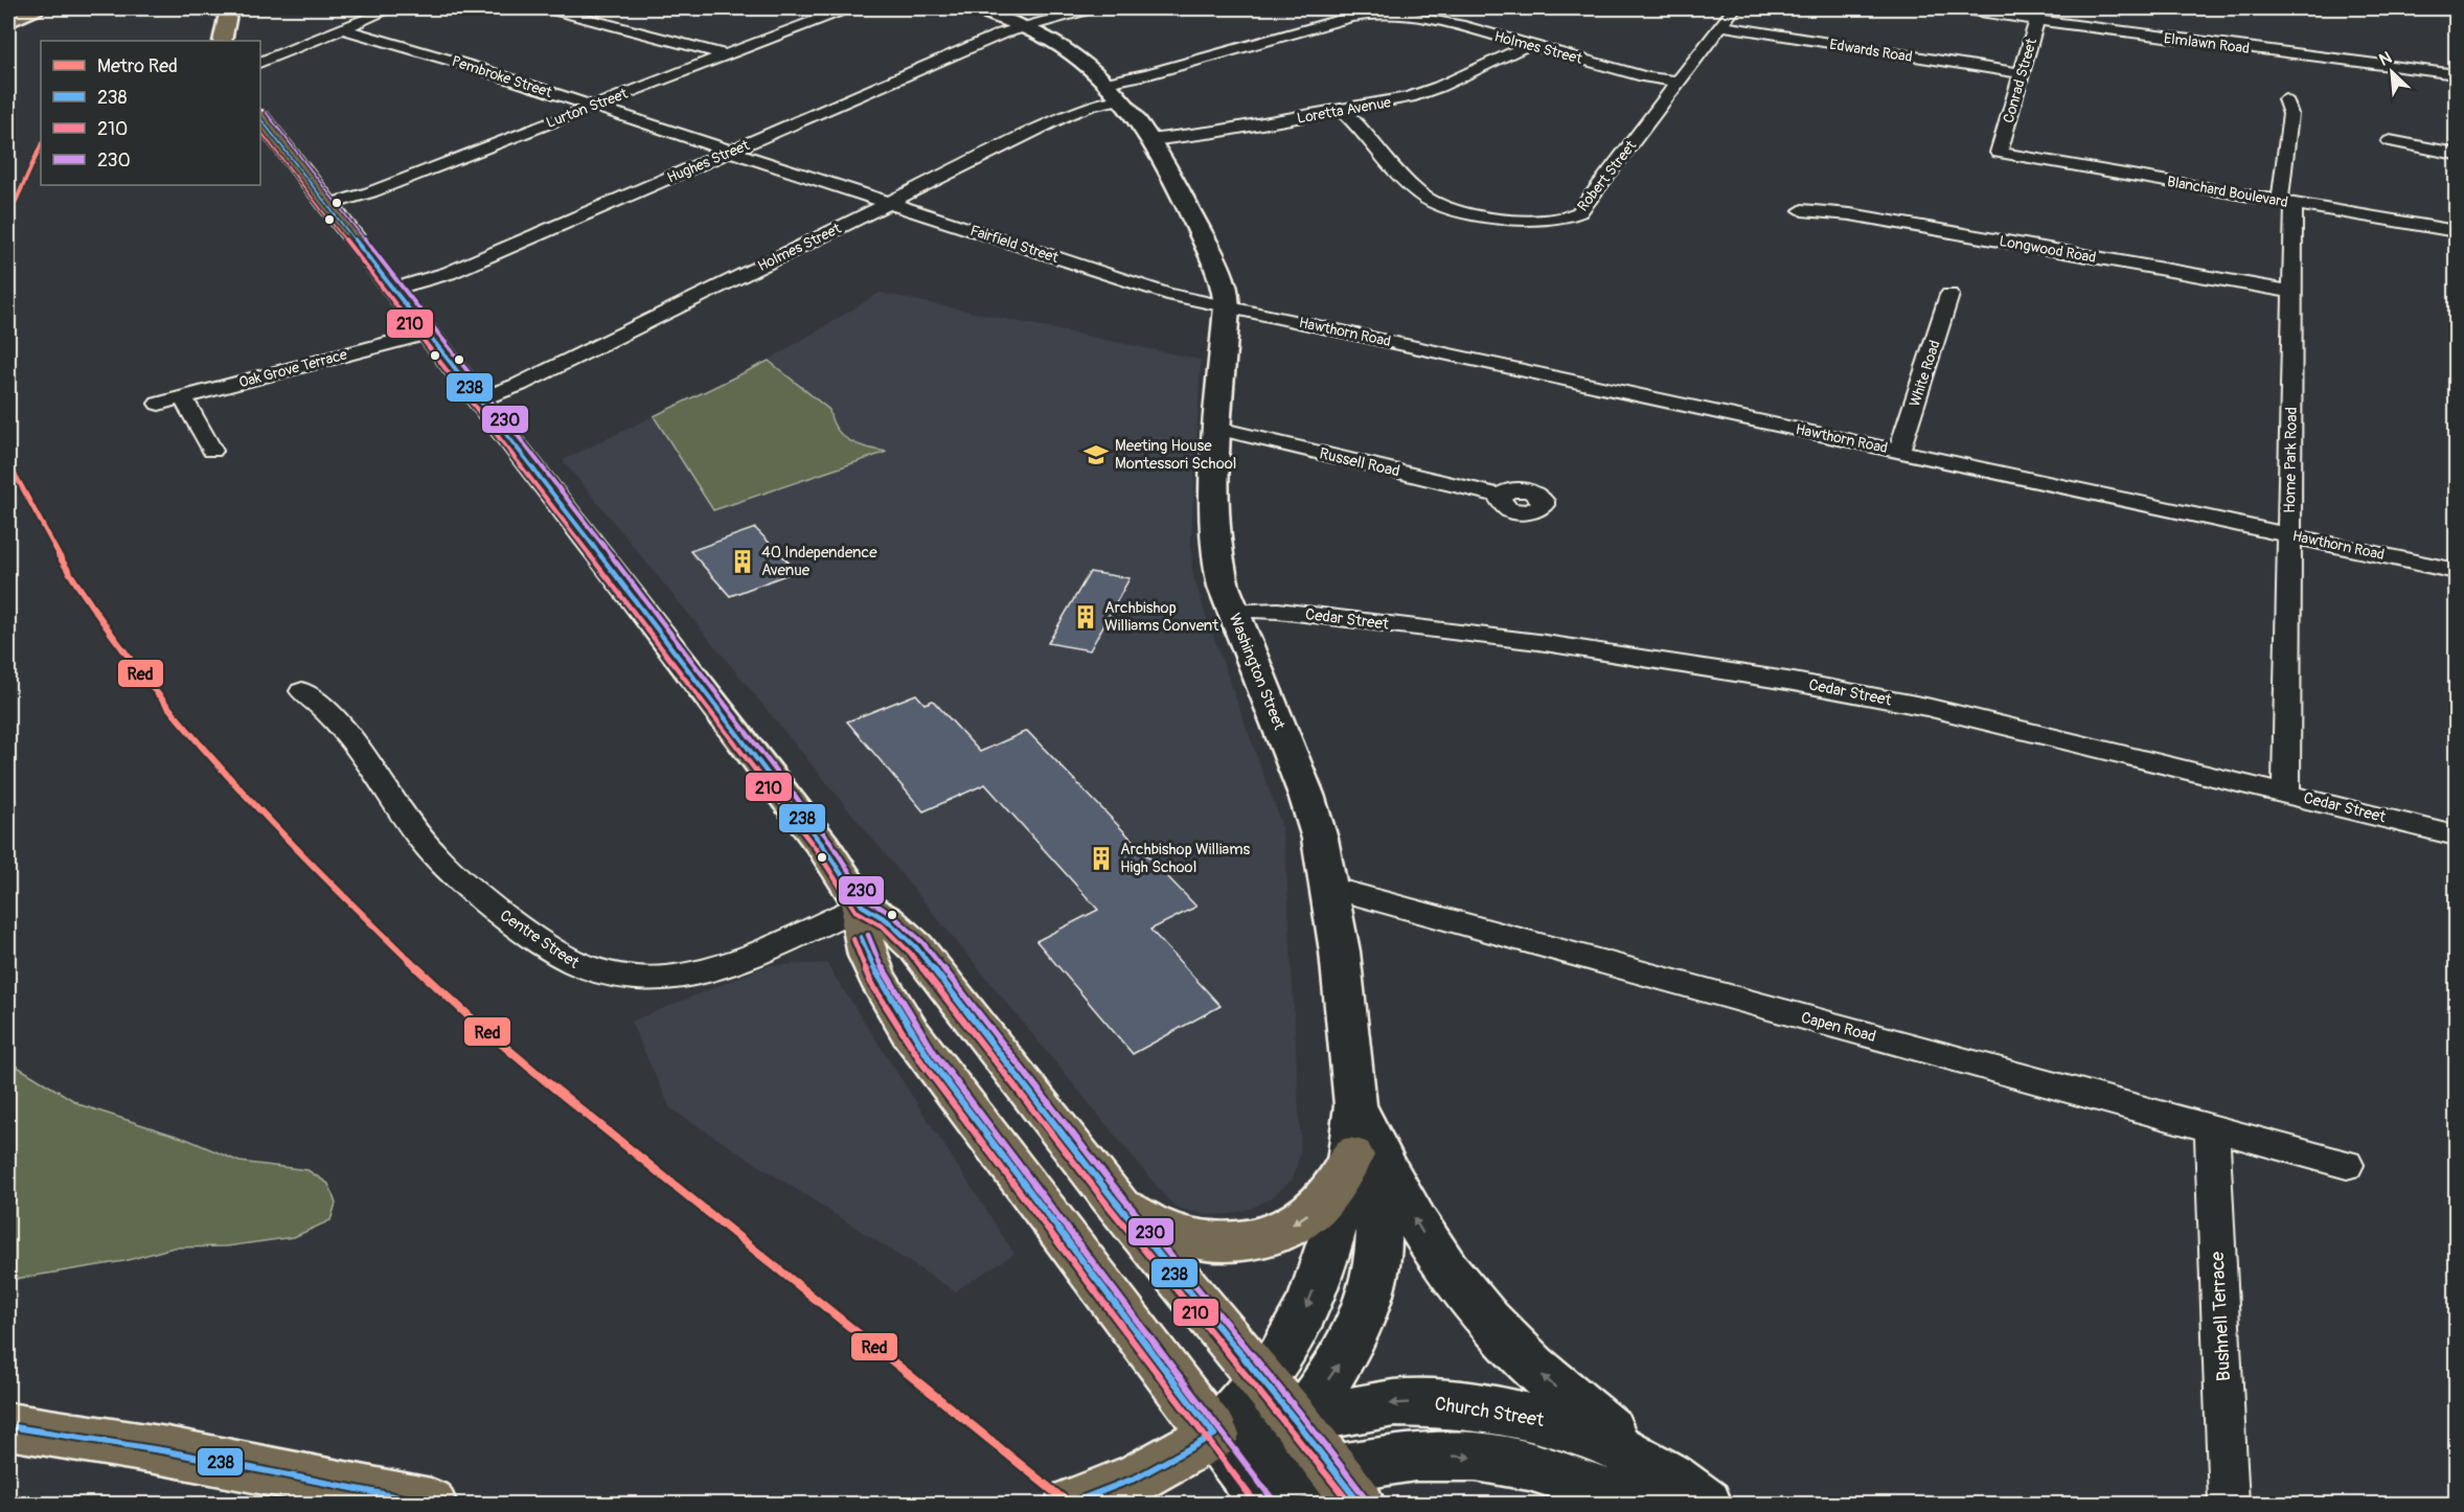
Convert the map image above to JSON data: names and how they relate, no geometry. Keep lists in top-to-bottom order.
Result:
{
  "streets": {
    "street": [
      "Elmlawn Road",
      "Holmes Street",
      "Edwards Road",
      "Pembroke Street",
      "Conrad Street",
      "Lurton Street",
      "Loretta Avenue",
      "Hughes Street",
      "Robert Street",
      "Blanchard Boulevard",
      "Fairfield Street",
      "Longwood Road",
      "Hawthorn Road",
      "Oak Grove Terrace",
      "White Road",
      "Home Park Road",
      "Russell Road",
      "Cedar Street",
      "Washington Street",
      "Centre Street",
      "Capen Road",
      "Bushnell Terrace",
      "Church Street"
    ]
  },
  "crossings": [
    ["Elmlawn Road", "Conrad Street"],
    ["Holmes Street", "Loretta Avenue"],
    ["Holmes Street", "Robert Street"],
    ["Holmes Street", "Fairfield Street"],
    ["Holmes Street", "Washington Street"],
    ["Edwards Road", "Conrad Street"],
    ["Edwards Road", "Robert Street"],
    ["Pembroke Street", "Lurton Street"],
    ["Pembroke Street", "Hughes Street"],
    ["Pembroke Street", "Fairfield Street"],
    ["Conrad Street", "Blanchard Boulevard"],
    ["Loretta Avenue", "Robert Street"],
    ["Loretta Avenue", "Washington Street"],
    ["Hughes Street", "Washington Street"],
    ["Blanchard Boulevard", "Home Park Road"],
    ["Fairfield Street", "Hawthorn Road"],
    ["Fairfield Street", "Washington Street"],
    ["Longwood Road", "Home Park Road"],
    ["Hawthorn Road", "White Road"],
    ["Hawthorn Road", "Home Park Road"],
    ["Hawthorn Road", "Washington Street"],
    ["Home Park Road", "Cedar Street"],
    ["Russell Road", "Washington Street"],
    ["Cedar Street", "Washington Street"],
    ["Washington Street", "Capen Road"],
    ["Washington Street", "Church Street"],
    ["Capen Road", "Bushnell Terrace"]
  ],
  "places": {
    "school or university": ["Meeting House Montessori School"],
    "building": ["40 Independence Avenue", "Archbishop Williams Convent", "Archbishop Williams High School"]
  },
  "lines": [
    "transit line 230",
    "transit line 238",
    "transit line 210",
    "metro line Red"
  ],
  "legend": [
    "Metro Red",
    "238",
    "210",
    "230"
  ],
  "north": "top left"
}
